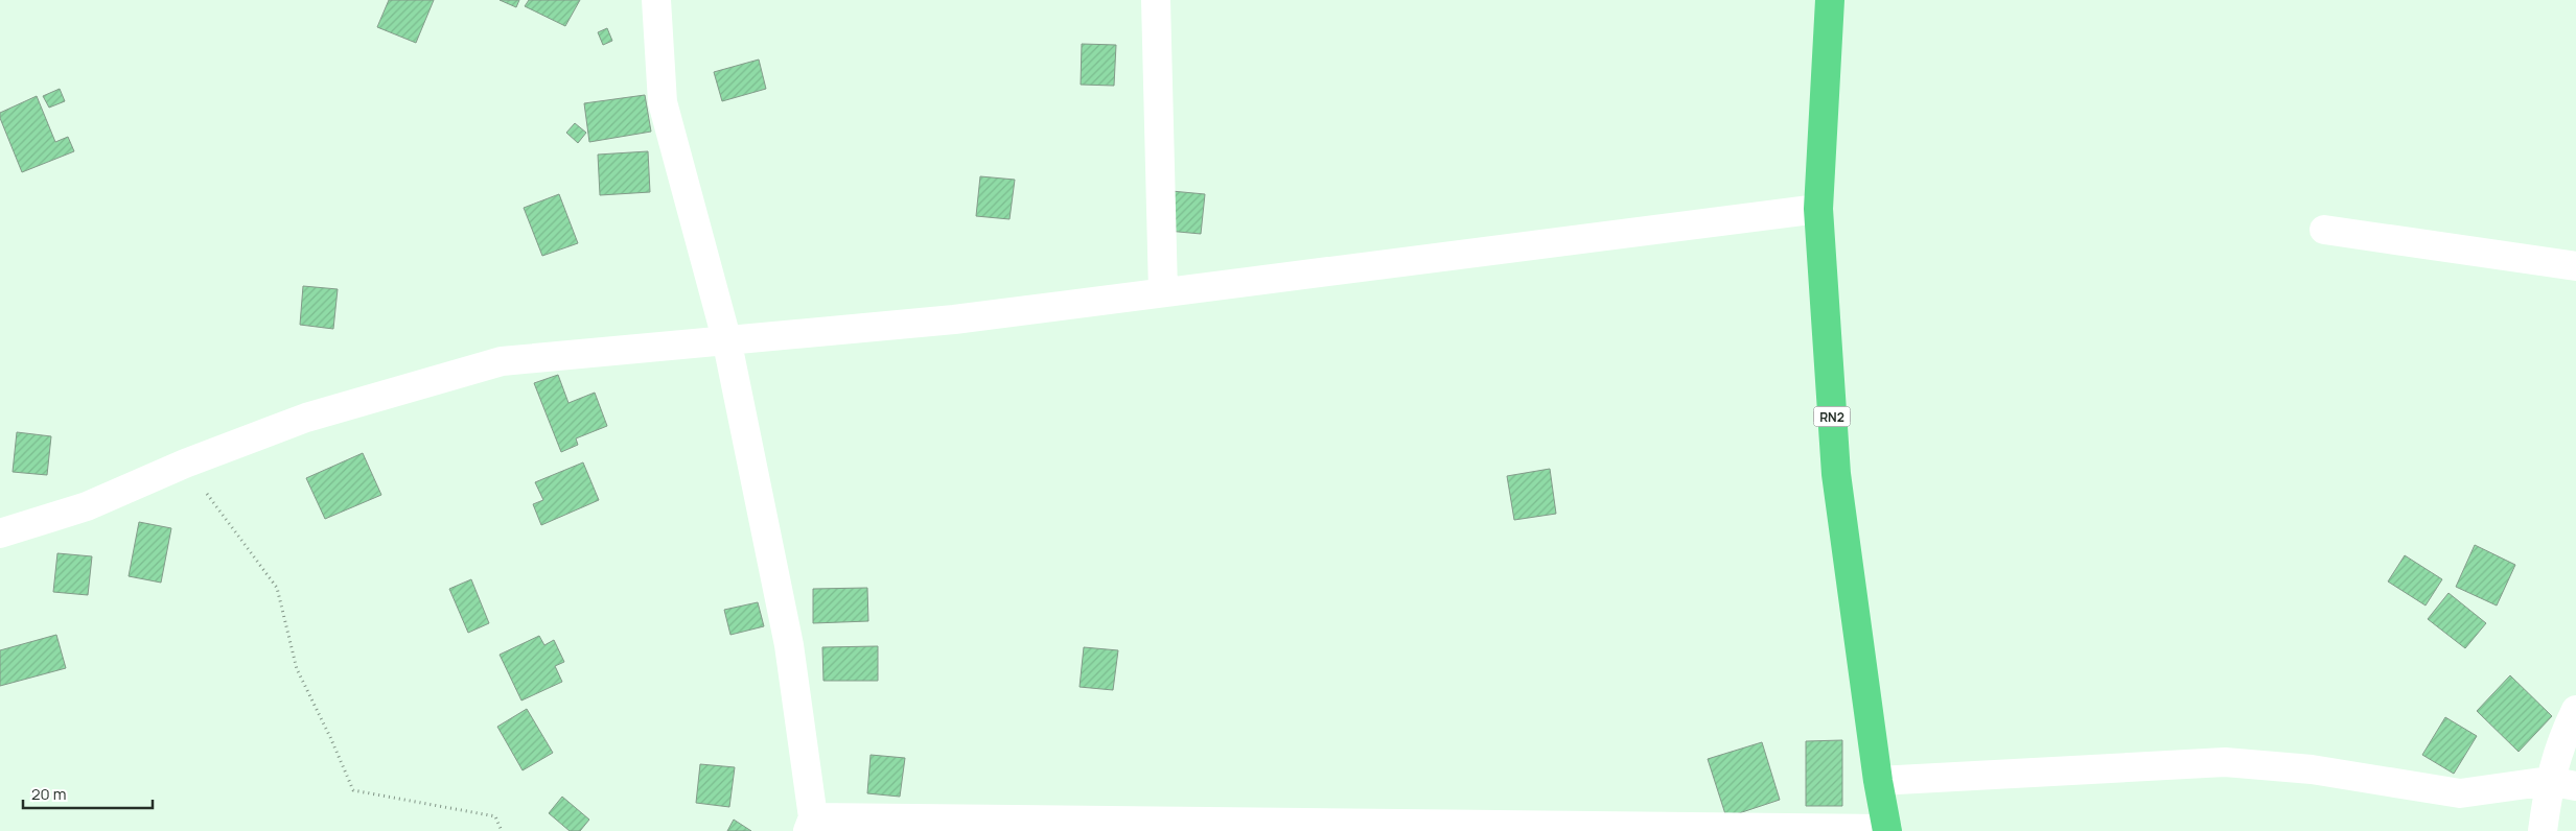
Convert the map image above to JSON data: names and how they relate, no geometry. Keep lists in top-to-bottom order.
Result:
{
  "streets": {
    "highway": ["RN2"]
  },
  "scale_bar": "20 m"
}
